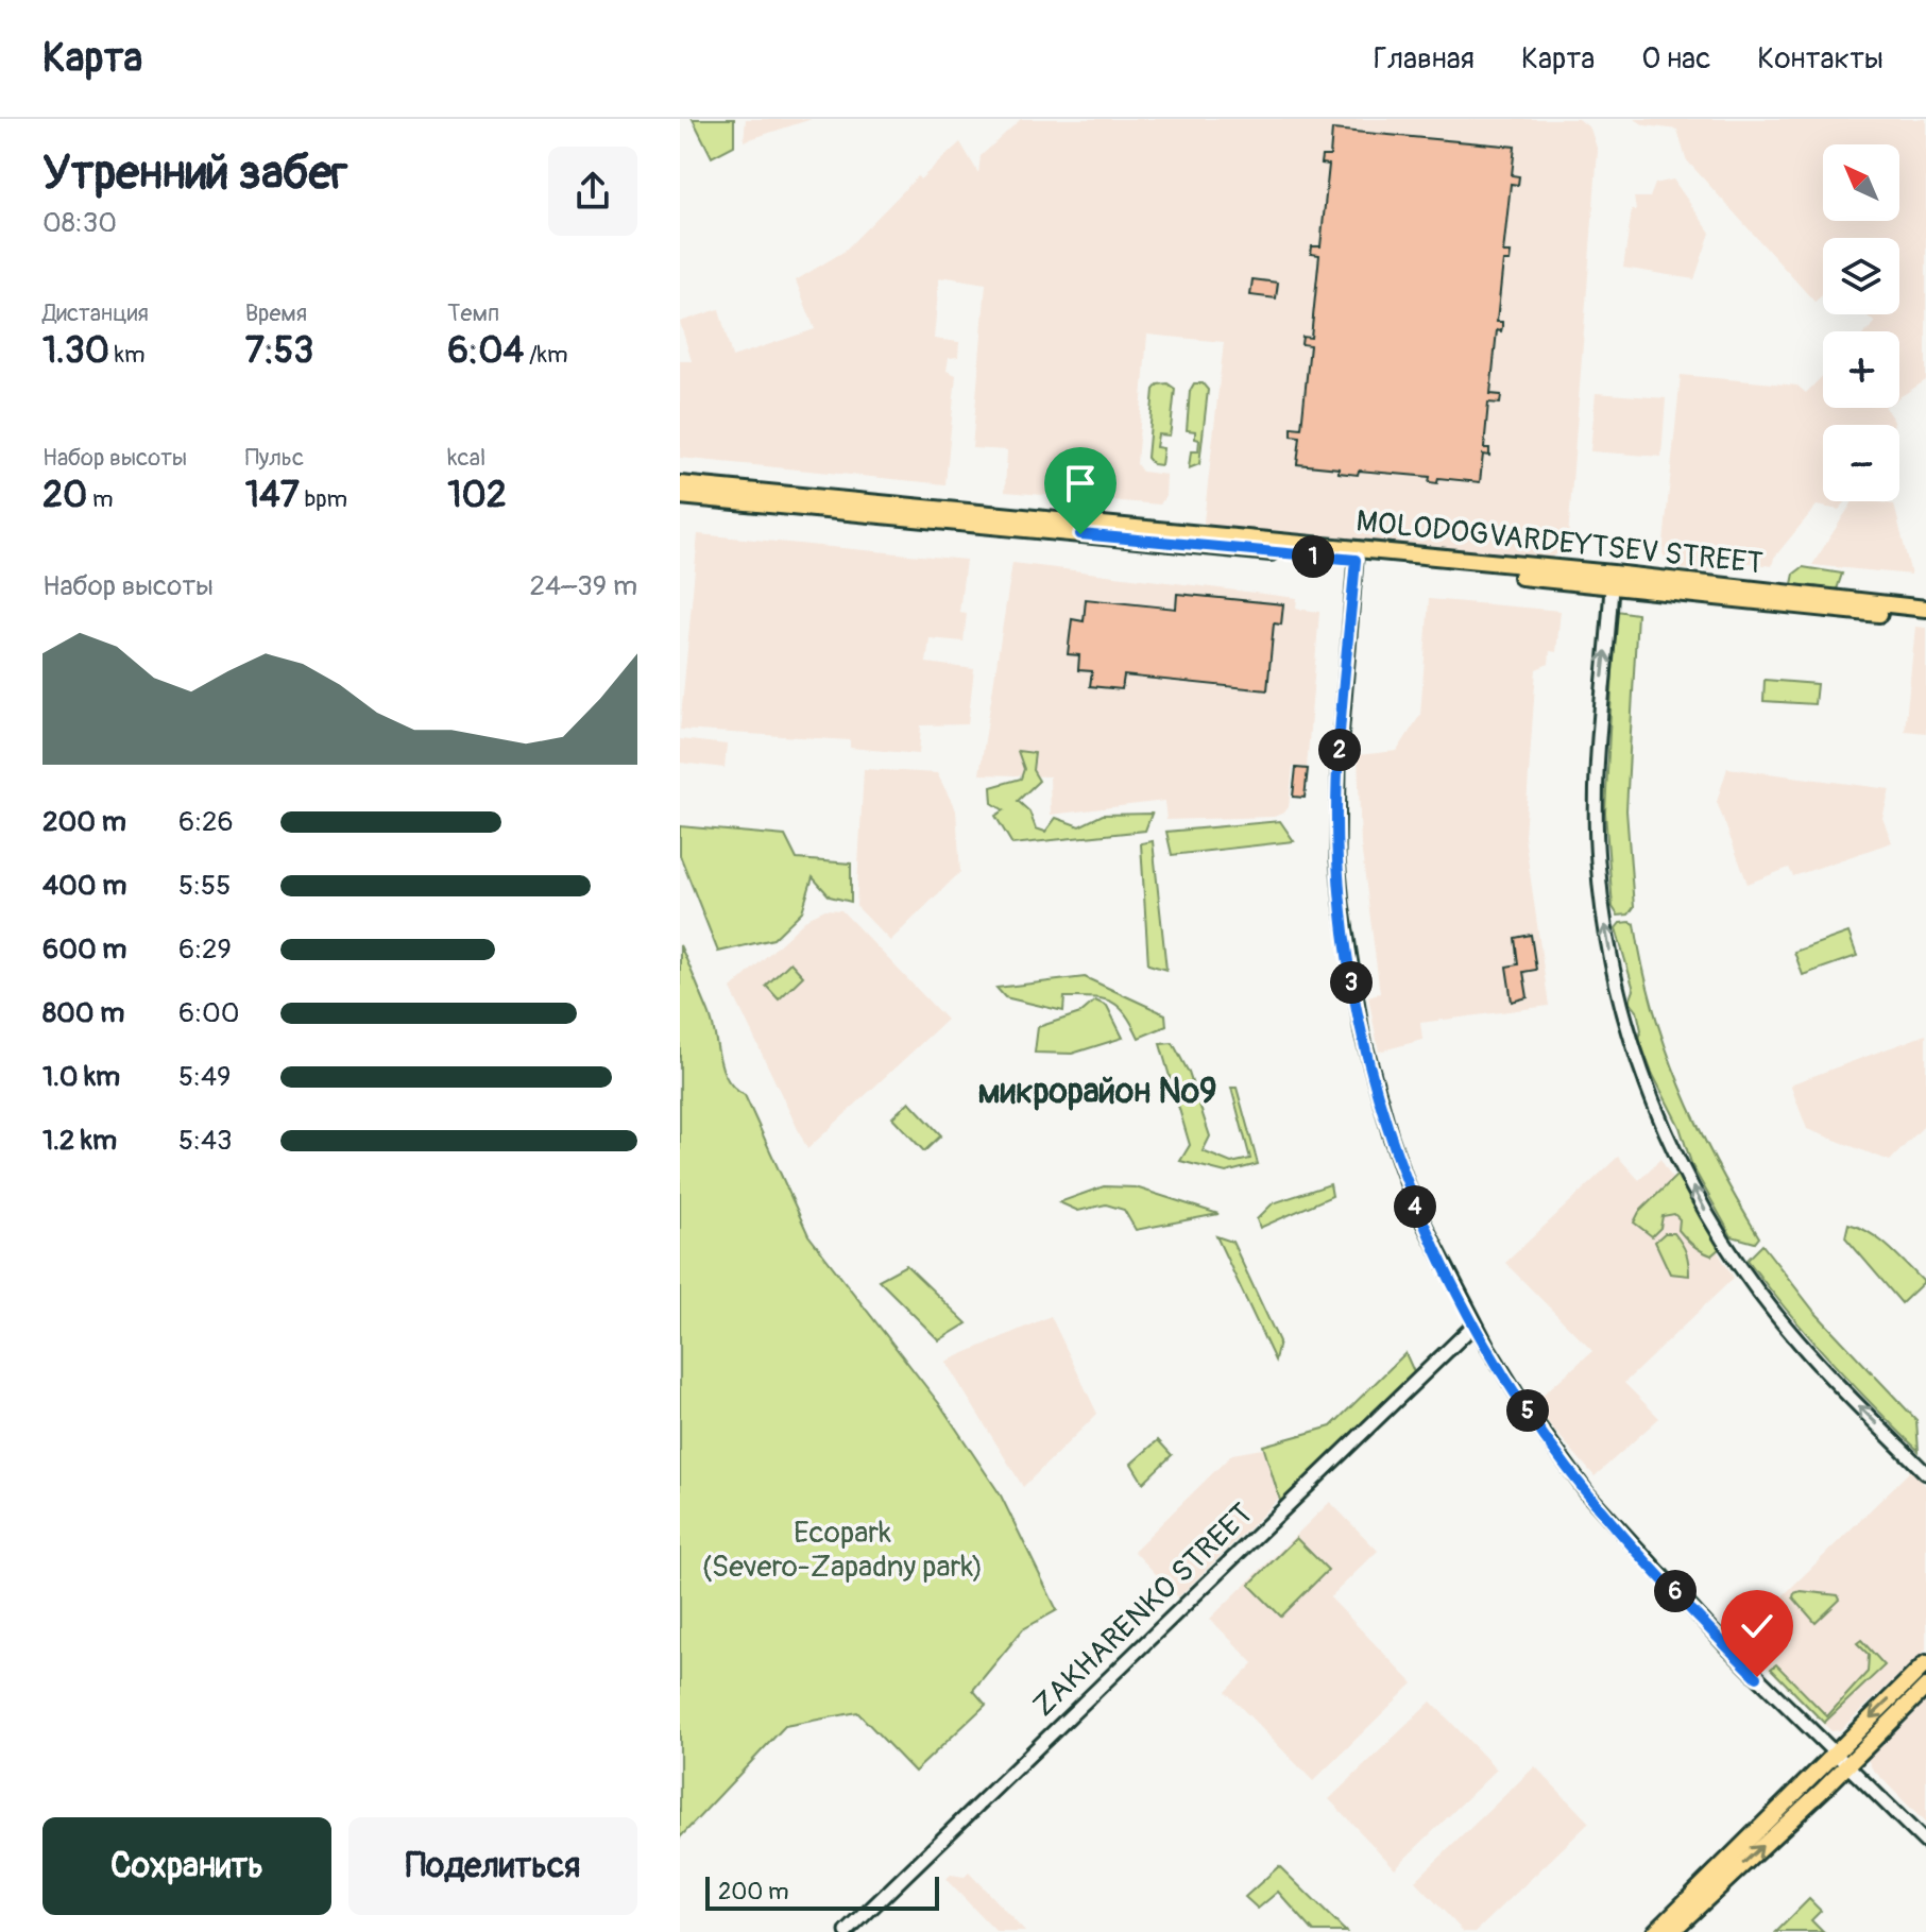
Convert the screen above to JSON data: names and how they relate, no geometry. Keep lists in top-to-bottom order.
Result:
{
  "streets": {
    "main road": ["MOLODOGVARDEYTSEV STREET"],
    "street": ["ZAKHARENKO STREET"]
  },
  "districts": ["микрорайон №9"],
  "parks": ["Ecopark (Severo-Zapadny park)"],
  "scale_bar": "200 m",
  "north": "top left",
  "page": {
    "header": "Карта",
    "nav": [
      "Главная",
      "Карта",
      "О нас",
      "Контакты"
    ],
    "heading": ["Утренний забег", "08:30"],
    "map_buttons": ["+", "−"],
    "stats": [
      ["Дистанция", "1.30 km"],
      ["Время", "7:53"],
      ["Темп", "6:04 /km"],
      ["Набор высоты", "20 m"],
      ["Пульс", "147 bpm"],
      ["kcal", "102"]
    ],
    "pins": [
      "1",
      "2",
      "3",
      "4",
      "5",
      "6"
    ],
    "chart": ["Набор высоты", "24–39 m"],
    "list": [
      {
        "name": "200 m",
        "note": "6:26"
      },
      {
        "name": "400 m",
        "note": "5:55"
      },
      {
        "name": "600 m",
        "note": "6:29"
      },
      {
        "name": "800 m",
        "note": "6:00"
      },
      {
        "name": "1.0 km",
        "note": "5:49"
      },
      {
        "name": "1.2 km",
        "note": "5:43"
      }
    ],
    "buttons": ["Сохранить", "Поделиться"],
    "scale": "200 m"
  }
}
